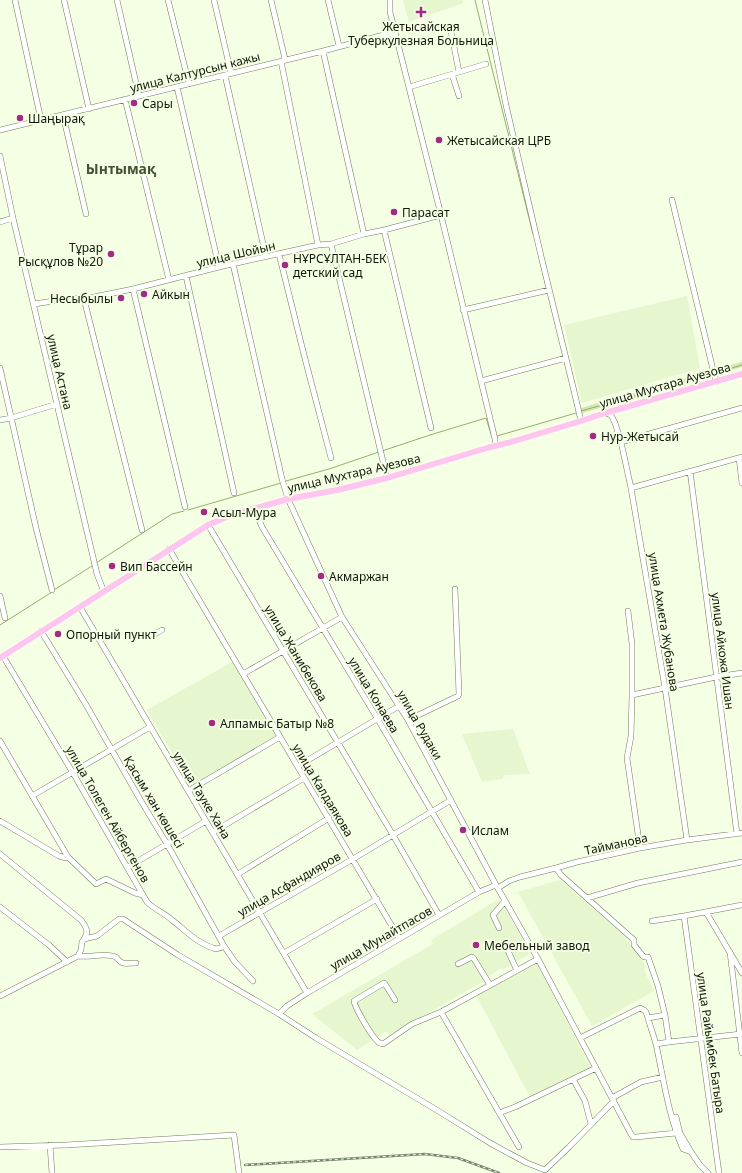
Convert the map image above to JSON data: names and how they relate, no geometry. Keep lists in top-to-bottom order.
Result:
{
  "streets": {
    "main road": ["улица Мухтара Ауезова"],
    "street": [
      "улица Калтурсын кажы",
      "улица Шойын",
      "улица Астана",
      "улица Ахмета Жубанова",
      "улица Айкожа Ишан",
      "улица Жанибекова",
      "улица Конаева",
      "улица Рудаки",
      "улица Калдаякова",
      "улица Тауке Хана",
      "Қасым хан көшесі",
      "улица Толеген Айбергенов",
      "Тайманова",
      "улица Асфандияров",
      "улица Мунайтпасов",
      "улица Райымбек Батыра"
    ]
  },
  "crossings": [
    ["улица Шойын", "улица Астана"],
    ["улица Шойын", "улица Рудаки"],
    ["улица Астана", "улица Мухтара Ауезова"],
    ["улица Мухтара Ауезова", "улица Ахмета Жубанова"],
    ["улица Мухтара Ауезова", "улица Жанибекова"],
    ["улица Мухтара Ауезова", "улица Конаева"],
    ["улица Мухтара Ауезова", "улица Рудаки"],
    ["улица Мухтара Ауезова", "улица Калдаякова"],
    ["улица Мухтара Ауезова", "улица Тауке Хана"],
    ["улица Мухтара Ауезова", "Қасым хан көшесі"],
    ["улица Мухтара Ауезова", "улица Толеген Айбергенов"],
    ["улица Ахмета Жубанова", "Тайманова"],
    ["улица Айкожа Ишан", "Тайманова"],
    ["улица Жанибекова", "улица Асфандияров"],
    ["улица Жанибекова", "улица Мунайтпасов"],
    ["улица Конаева", "улица Асфандияров"],
    ["улица Конаева", "улица Мунайтпасов"],
    ["улица Рудаки", "Тайманова"],
    ["улица Рудаки", "улица Асфандияров"],
    ["улица Рудаки", "улица Мунайтпасов"],
    ["улица Калдаякова", "улица Асфандияров"],
    ["улица Калдаякова", "улица Мунайтпасов"],
    ["улица Тауке Хана", "улица Асфандияров"],
    ["улица Тауке Хана", "улица Мунайтпасов"],
    ["Қасым хан көшесі", "улица Толеген Айбергенов"],
    ["Қасым хан көшесі", "улица Асфандияров"],
    ["Тайманова", "улица Мунайтпасов"]
  ],
  "districts": ["Ынтымақ"],
  "places": {
    "health": ["Жетысайская Туберкулезная Больница"],
    "other": [
      "Сары",
      "Шаңырақ",
      "Жетысайская ЦРБ",
      "Парасат",
      "Тұрар Рысқұлов №20",
      "НҰРСҰЛТАН-БЕК детский сад",
      "Айкын",
      "Несыбылы",
      "Нур-Жетысай",
      "Асыл-Мура",
      "Вип Бассейн",
      "Акмаржан",
      "Опорный пункт",
      "Алпамыс Батыр №8",
      "Ислам",
      "Мебельный завод"
    ]
  }
}
